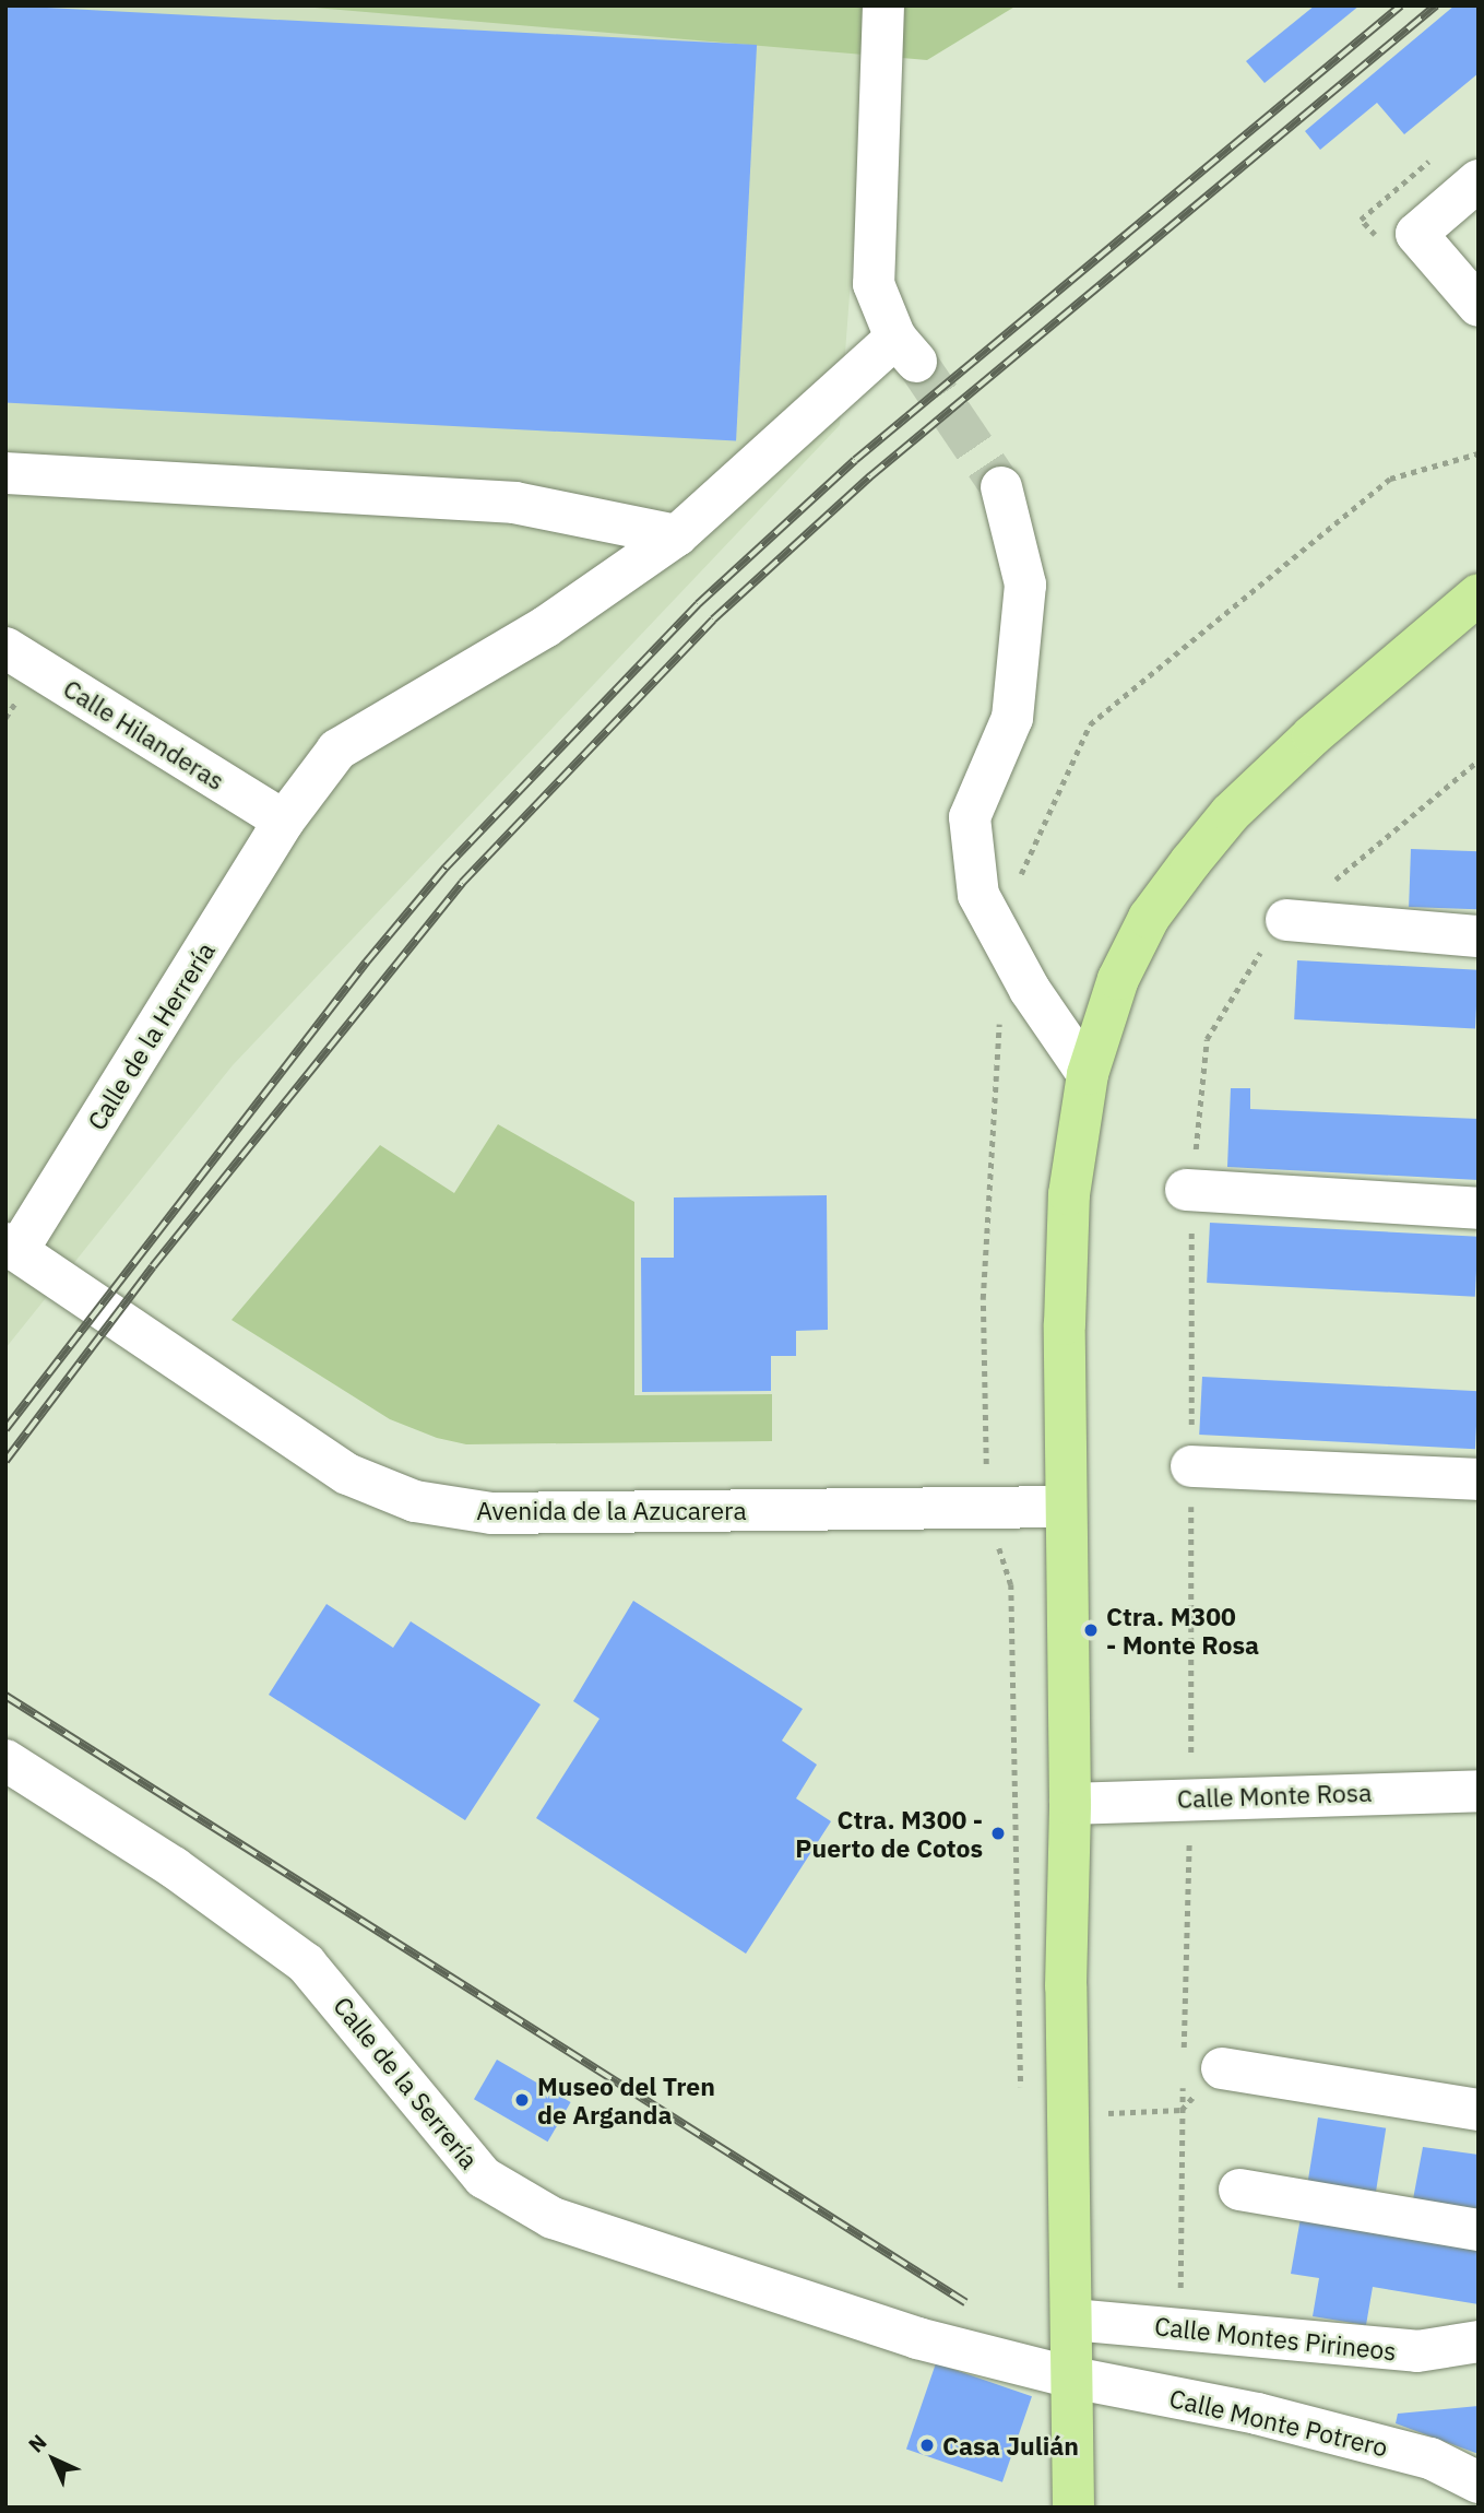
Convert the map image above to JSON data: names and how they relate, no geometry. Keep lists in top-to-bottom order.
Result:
{
  "streets": {
    "street": [
      "Calle Hilanderas",
      "Calle de la Herrería",
      "Avenida de la Azucarera",
      "Calle Monte Rosa",
      "Calle de la Serrería",
      "Calle Montes Pirineos",
      "Calle Monte Potrero"
    ]
  },
  "crossings": [
    ["Calle Hilanderas", "Calle de la Herrería"],
    ["Calle de la Herrería", "Avenida de la Azucarera"],
    ["Calle de la Serrería", "Calle Monte Potrero"]
  ],
  "places": [
    "Ctra. M300 - Monte Rosa",
    "Ctra. M300 - Puerto de Cotos",
    "Museo del Tren de Arganda",
    "Casa Julián"
  ],
  "north": "top left"
}
